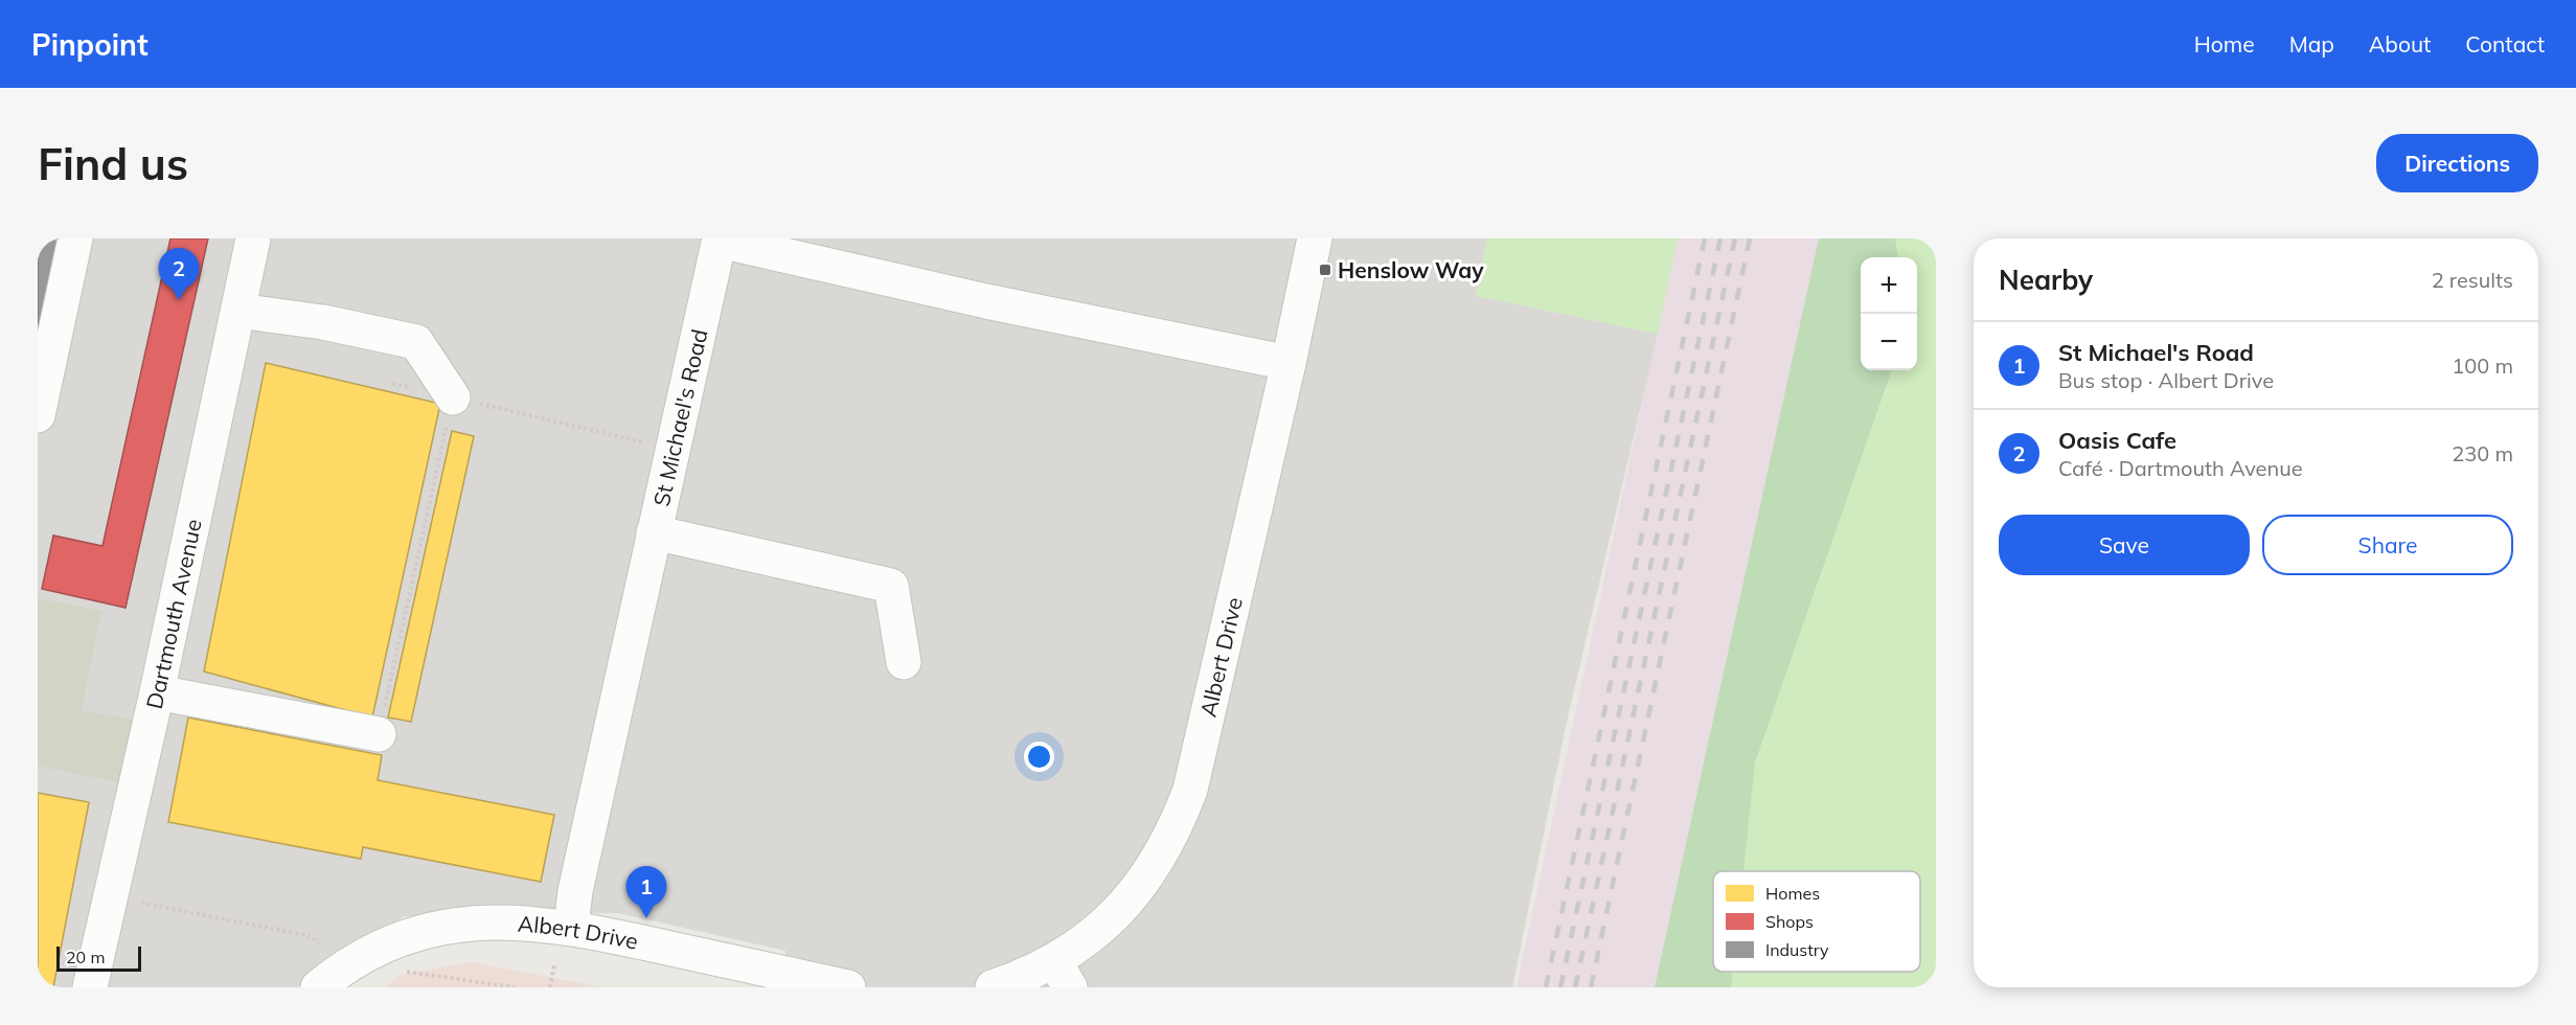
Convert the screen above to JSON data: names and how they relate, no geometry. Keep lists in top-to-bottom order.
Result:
{
  "streets": {
    "street": ["St Michael's Road", "Dartmouth Avenue", "Albert Drive"]
  },
  "crossings": [
    ["St Michael's Road", "Albert Drive"]
  ],
  "places": {
    "transit": ["Henslow Way"]
  },
  "legend": ["Homes", "Shops", "Industry"],
  "scale_bar": "20 m",
  "page": {
    "header": "Pinpoint",
    "nav": [
      "Home",
      "Map",
      "About",
      "Contact"
    ],
    "buttons": [
      "Directions",
      ["Save", "Share"]
    ],
    "title": "Find us",
    "heading": ["Nearby", "2 results"],
    "pins": ["2", "1"],
    "map_buttons": ["+", "−"],
    "list": [
      {
        "mark": "1",
        "name": "St Michael's Road",
        "note": "Bus stop · Albert Drive",
        "value": "100 m"
      },
      {
        "mark": "2",
        "name": "Oasis Cafe",
        "note": "Café · Dartmouth Avenue",
        "value": "230 m"
      }
    ],
    "scale": "20 m"
  }
}
